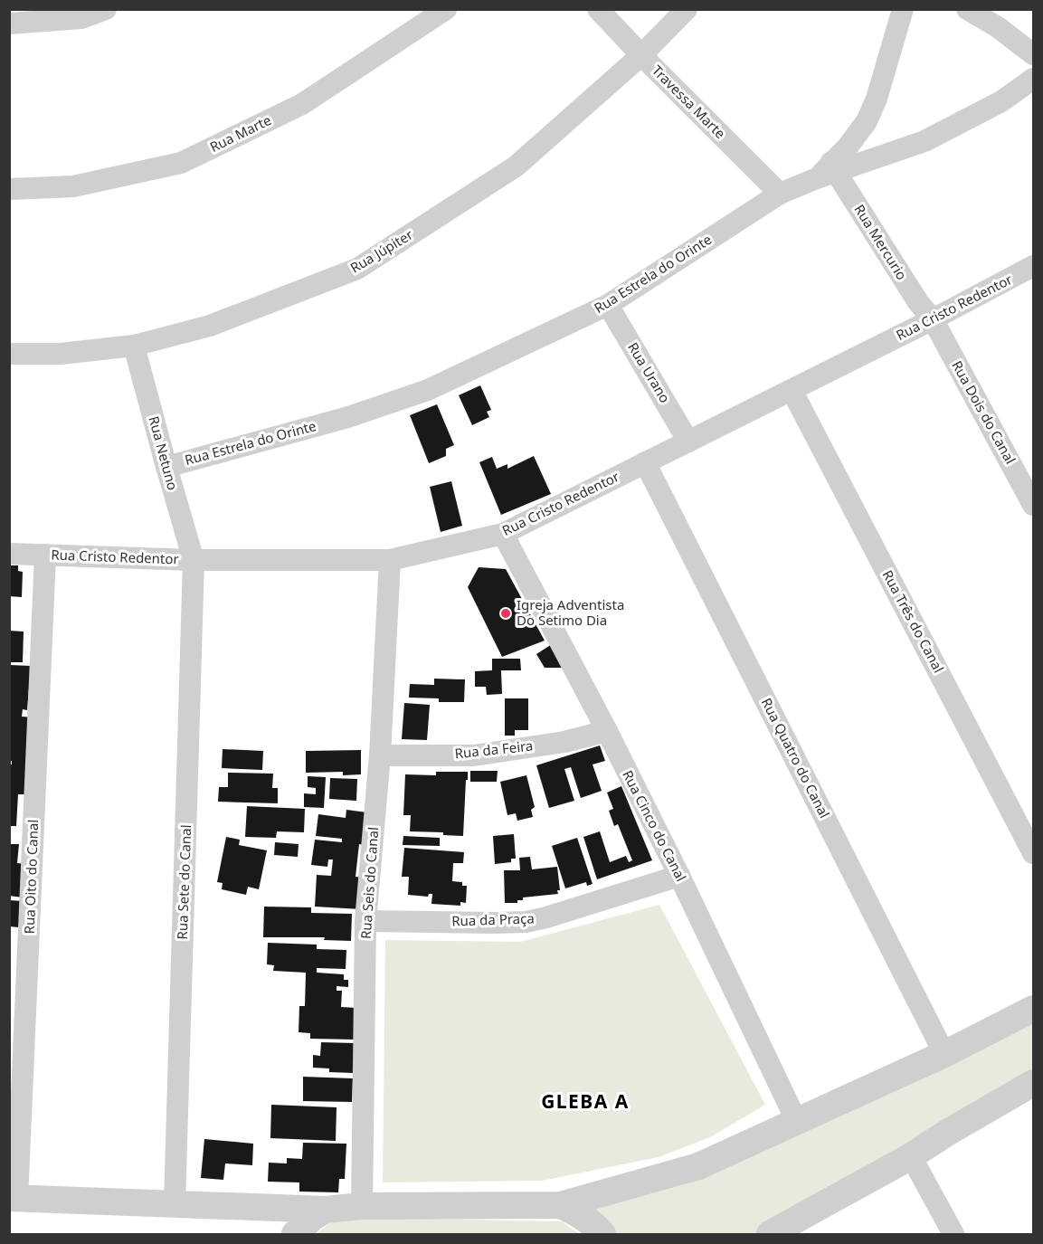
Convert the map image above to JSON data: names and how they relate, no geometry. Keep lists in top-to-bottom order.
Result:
{
  "streets": {
    "street": [
      "Travessa Marte",
      "Rua Marte",
      "Rua Mercurio",
      "Rua Júpiter",
      "Rua Estrela do Orinte",
      "Rua Cristo Redentor",
      "Rua Urano",
      "Rua Dois do Canal",
      "Rua Netuno",
      "Rua Três do Canal",
      "Rua da Feira",
      "Rua Quatro do Canal",
      "Rua Cinco do Canal",
      "Rua Oito do Canal",
      "Rua Sete do Canal",
      "Rua Seis do Canal",
      "Rua da Praça"
    ]
  },
  "crossings": [
    ["Travessa Marte", "Rua Júpiter"],
    ["Travessa Marte", "Rua Estrela do Orinte"],
    ["Rua Mercurio", "Rua Estrela do Orinte"],
    ["Rua Mercurio", "Rua Cristo Redentor"],
    ["Rua Mercurio", "Rua Dois do Canal"],
    ["Rua Júpiter", "Rua Netuno"],
    ["Rua Estrela do Orinte", "Rua Urano"],
    ["Rua Estrela do Orinte", "Rua Netuno"],
    ["Rua Cristo Redentor", "Rua Urano"],
    ["Rua Cristo Redentor", "Rua Dois do Canal"],
    ["Rua Cristo Redentor", "Rua Netuno"],
    ["Rua Cristo Redentor", "Rua Três do Canal"],
    ["Rua Cristo Redentor", "Rua Quatro do Canal"],
    ["Rua Cristo Redentor", "Rua Cinco do Canal"],
    ["Rua Cristo Redentor", "Rua Oito do Canal"],
    ["Rua Cristo Redentor", "Rua Sete do Canal"],
    ["Rua Cristo Redentor", "Rua Seis do Canal"],
    ["Rua Netuno", "Rua Sete do Canal"],
    ["Rua da Feira", "Rua Cinco do Canal"],
    ["Rua da Feira", "Rua Seis do Canal"],
    ["Rua Cinco do Canal", "Rua da Praça"],
    ["Rua Seis do Canal", "Rua da Praça"]
  ],
  "districts": ["GLEBA A"],
  "places": ["Igreja Adventista Do Setimo Dia"]
}
